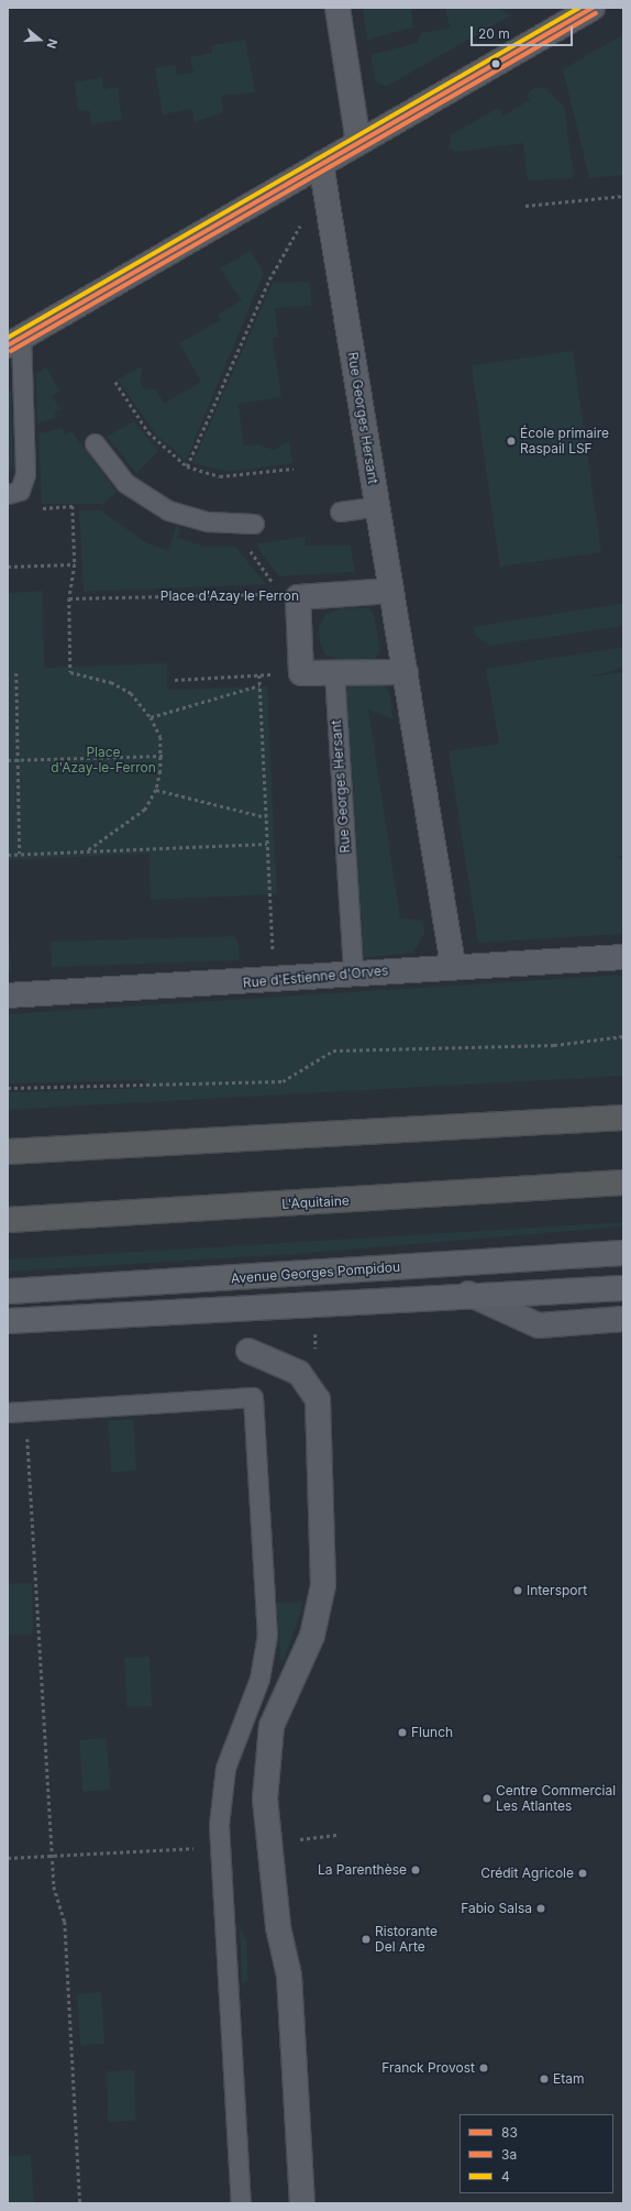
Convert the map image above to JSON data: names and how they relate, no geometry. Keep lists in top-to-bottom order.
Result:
{
  "streets": {
    "highway": ["L'Aquitaine"],
    "main road": ["Avenue Georges Pompidou"],
    "street": ["Rue Georges Hersant", "Place d'Azay le Ferron", "Rue d'Estienne d'Orves"]
  },
  "crossings": [
    ["Rue Georges Hersant", "Place d'Azay le Ferron"],
    ["Rue Georges Hersant", "Rue d'Estienne d'Orves"]
  ],
  "parks": ["Place d'Azay-le-Ferron"],
  "places": [
    "École primaire Raspail LSF",
    "Intersport",
    "Flunch",
    "Centre Commercial Les Atlantes",
    "La Parenthèse",
    "Crédit Agricole",
    "Fabio Salsa",
    "Ristorante Del Arte",
    "Franck Provost",
    "Etam"
  ],
  "lines": ["transit line 83", "transit line 4", "transit line 3a"],
  "legend": ["83", "3a", "4"],
  "scale_bar": "20 m",
  "north": "right"
}
